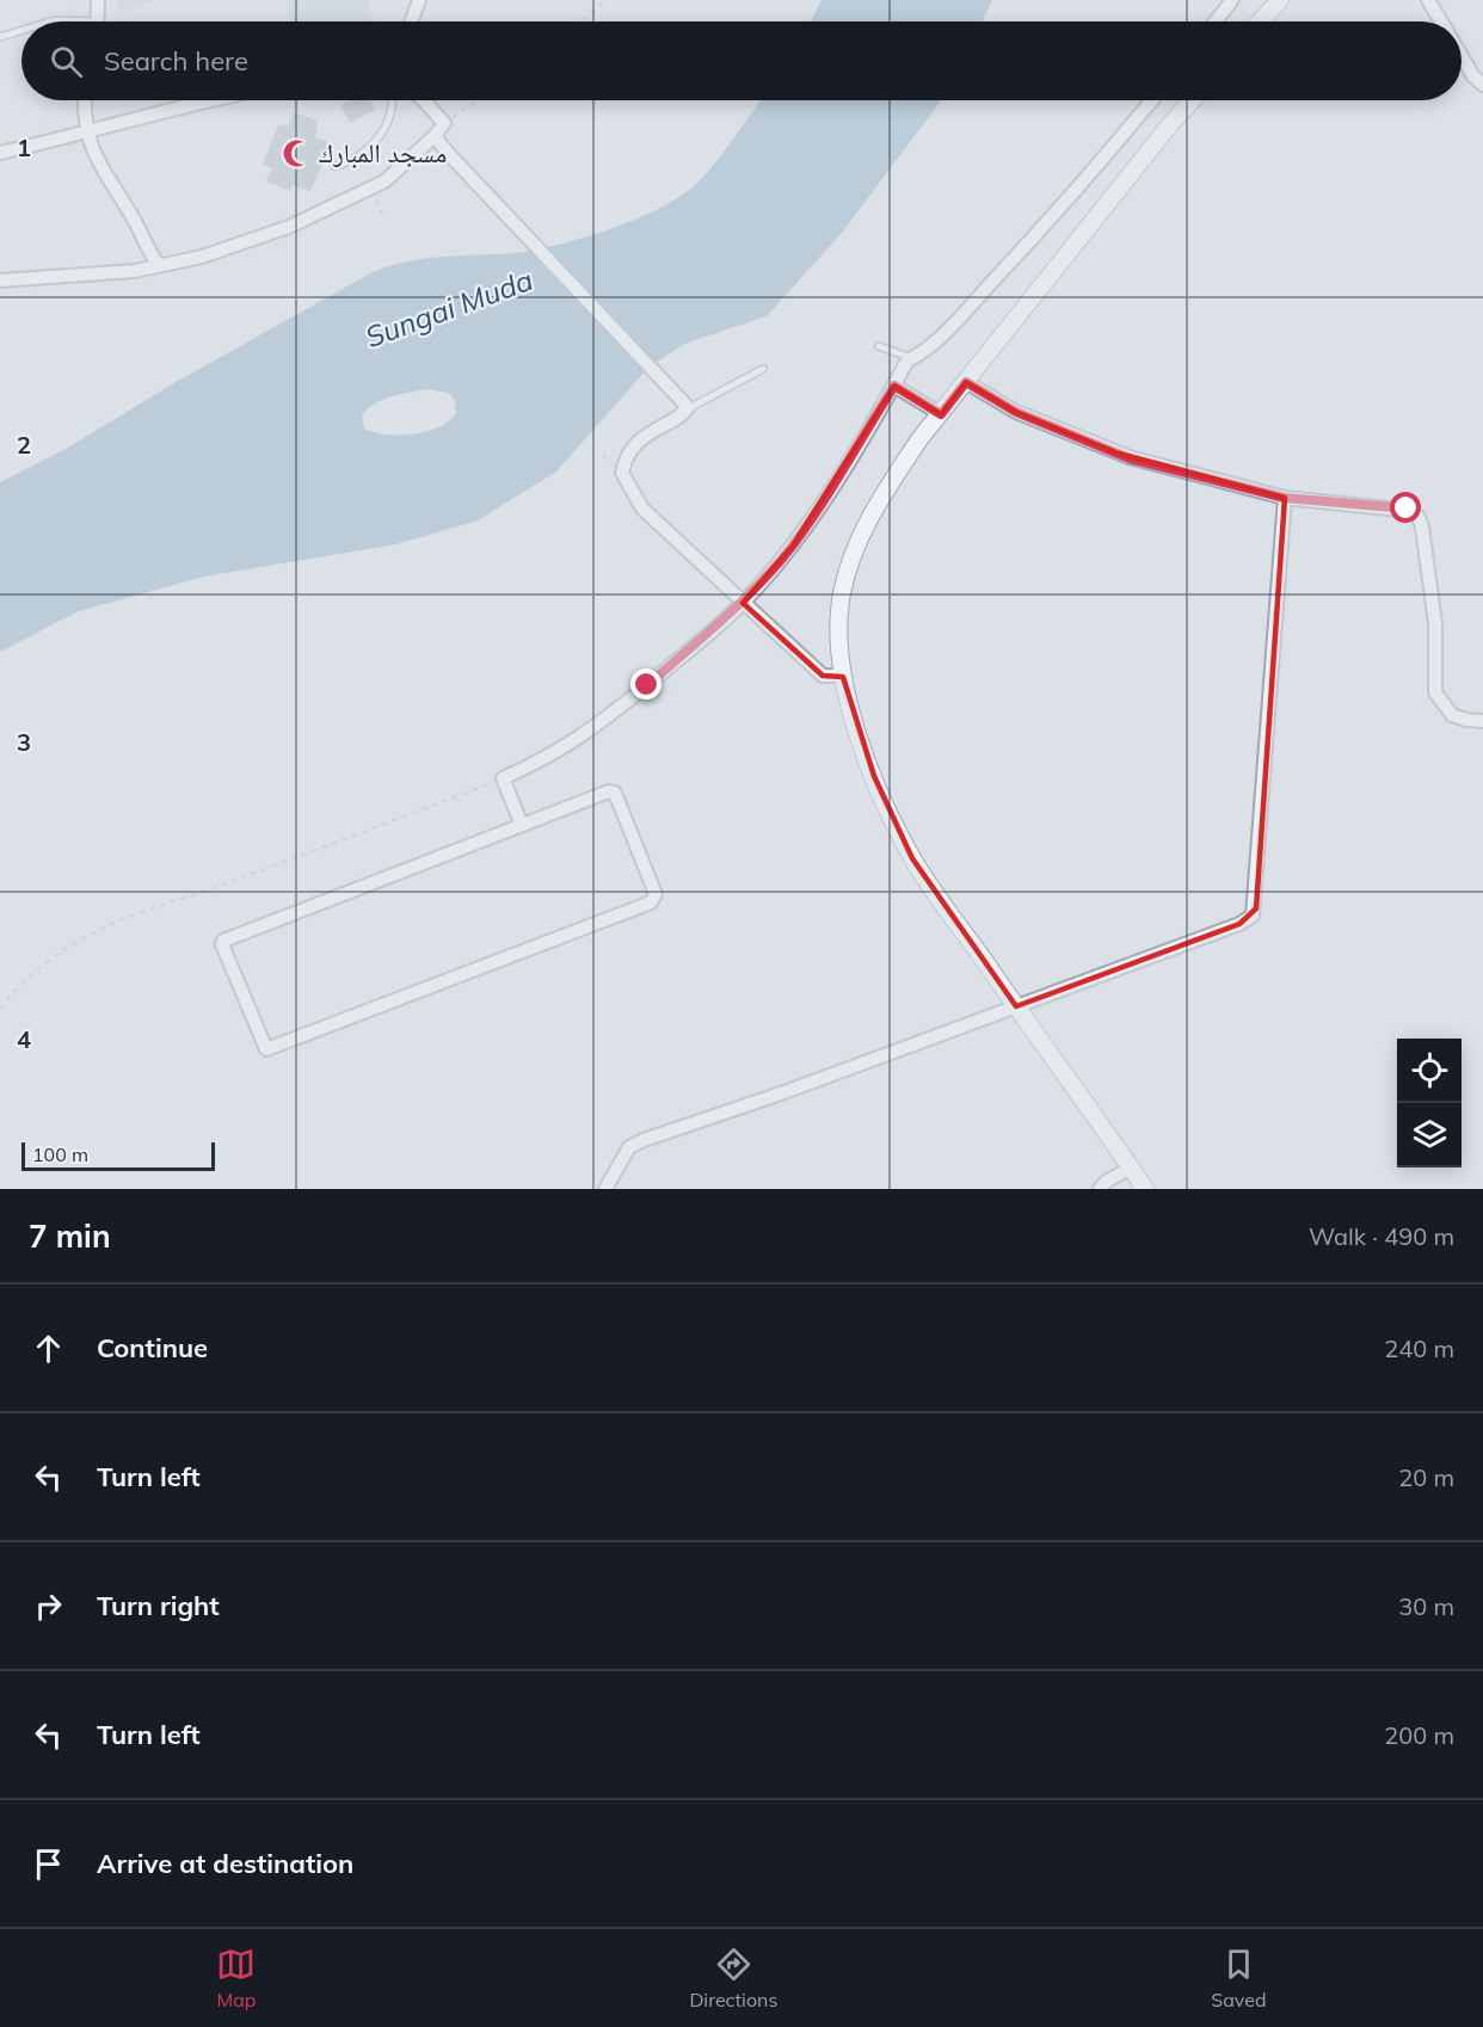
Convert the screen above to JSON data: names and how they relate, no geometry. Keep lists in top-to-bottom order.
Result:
{
  "water": ["Sungai Muda"],
  "places": {
    "mosque": ["مسجد المبارك"]
  },
  "scale_bar": "100 m",
  "page": {
    "search": "Search here",
    "scale": "100 m",
    "heading": ["7 min", "Walk · 490 m"],
    "list": [
      ["Continue", "240 m"],
      ["Turn left", "20 m"],
      ["Turn right", "30 m"],
      ["Turn left", "200 m"],
      "Arrive at destination"
    ],
    "nav": ["Map", "Directions", "Saved"]
  },
  "grid": {
    "rows": [
      "1",
      "2",
      "3",
      "4"
    ]
  }
}
